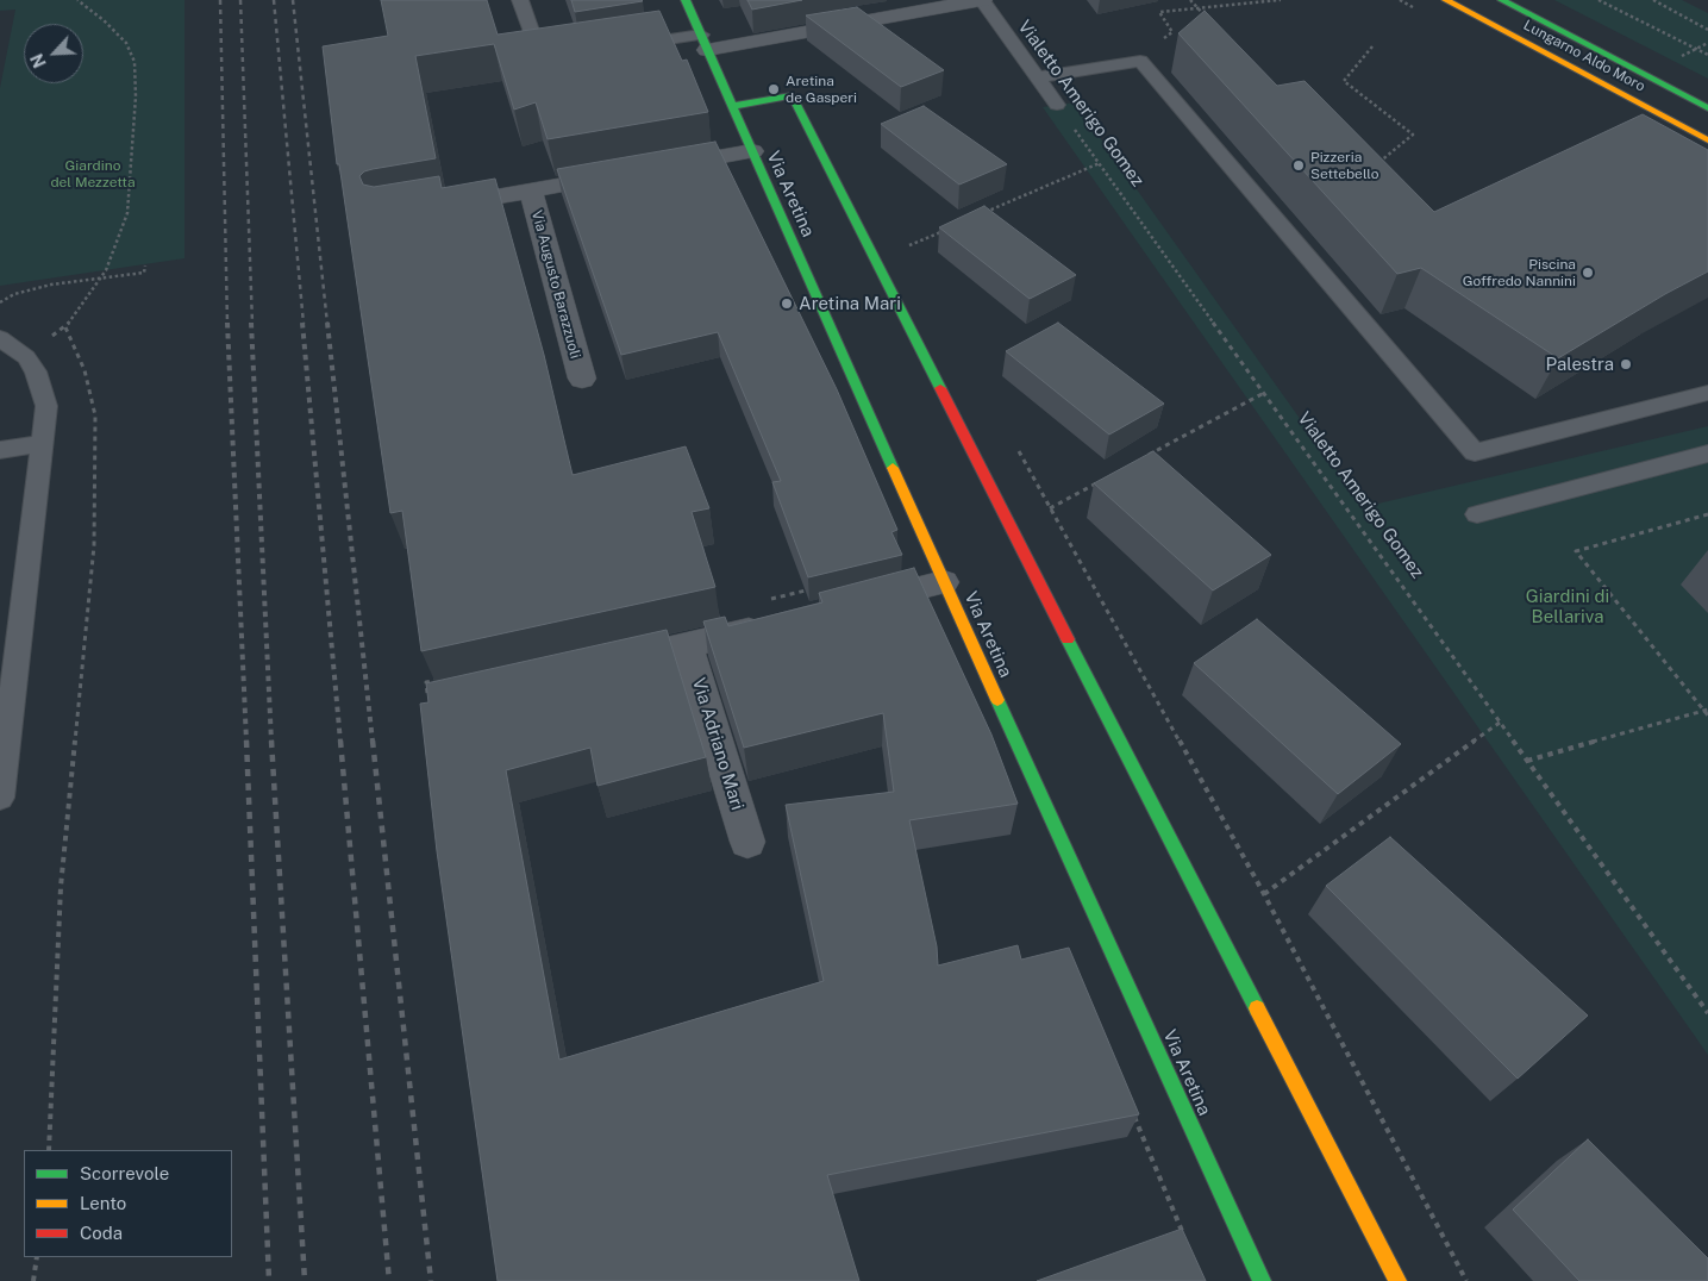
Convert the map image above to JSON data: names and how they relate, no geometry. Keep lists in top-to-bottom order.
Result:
{
  "streets": {
    "street": [
      "Lungarno Aldo Moro",
      "Via Aretina",
      "Via Augusto Barazzuoli",
      "Via Adriano Mari"
    ],
    "lane": ["Vialetto Amerigo Gomez"]
  },
  "parks": ["Giardino del Mezzetta", "Giardini di Bellariva"],
  "places": [
    "Aretina de Gasperi",
    "Pizzeria Settebello",
    "Piscina Goffredo Nannini",
    "Aretina Mari",
    "Palestra"
  ],
  "legend": ["Scorrevole", "Lento", "Coda"],
  "north": "bottom left"
}
